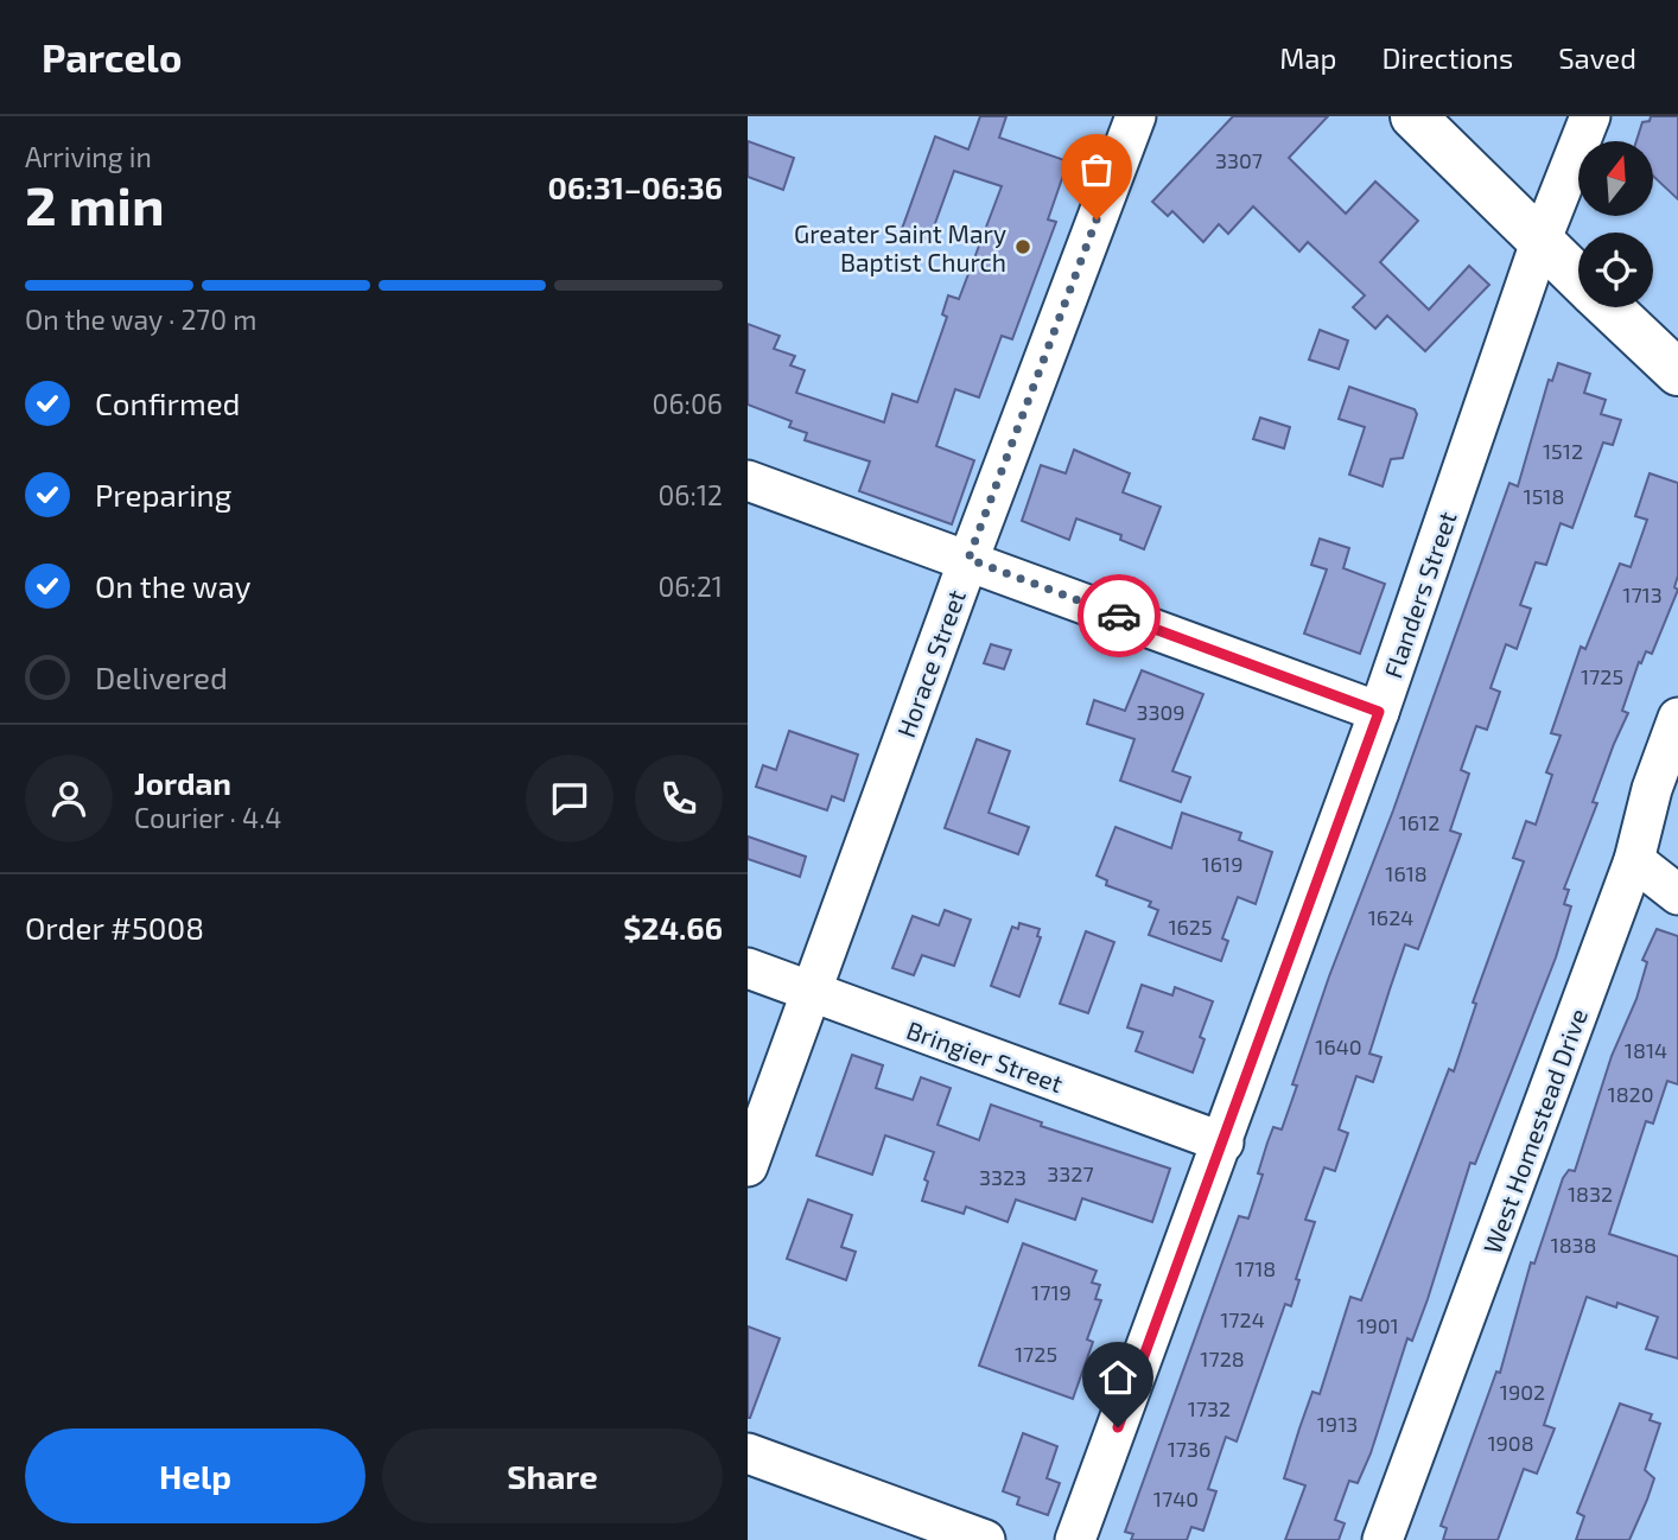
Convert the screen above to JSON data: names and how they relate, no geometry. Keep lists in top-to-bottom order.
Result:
{
  "streets": {
    "street": [
      "Flanders Street",
      "Horace Street",
      "Bringier Street",
      "West Homestead Drive"
    ]
  },
  "crossings": [
    ["Flanders Street", "Bringier Street"],
    ["Horace Street", "Bringier Street"]
  ],
  "places": ["Greater Saint Mary Baptist Church"],
  "house_numbers": [
    "3307",
    "1512",
    "1518",
    "1713",
    "1725",
    "3309",
    "1612",
    "1619",
    "1618",
    "1624",
    "1625",
    "1640",
    "1814",
    "1820",
    "3327",
    "3323",
    "1832",
    "1838",
    "1718",
    "1719",
    "1724",
    "1901",
    "1725",
    "1728",
    "1902",
    "1732",
    "1913",
    "1908",
    "1736",
    "1740"
  ],
  "north": "top",
  "page": {
    "header": "Parcelo",
    "nav": ["Map", "Directions", "Saved"],
    "heading": ["2 min", "Arriving in", "06:31–06:36"],
    "panel": [
      "Jordan",
      "Courier · 4.4",
      "Order #5008",
      "$24.66"
    ],
    "bar": "On the way · 270 m",
    "list": [
      ["Confirmed", "06:06"],
      ["Preparing", "06:12"],
      ["On the way", "06:21"],
      "Delivered"
    ],
    "buttons": ["Help", "Share"]
  }
}
